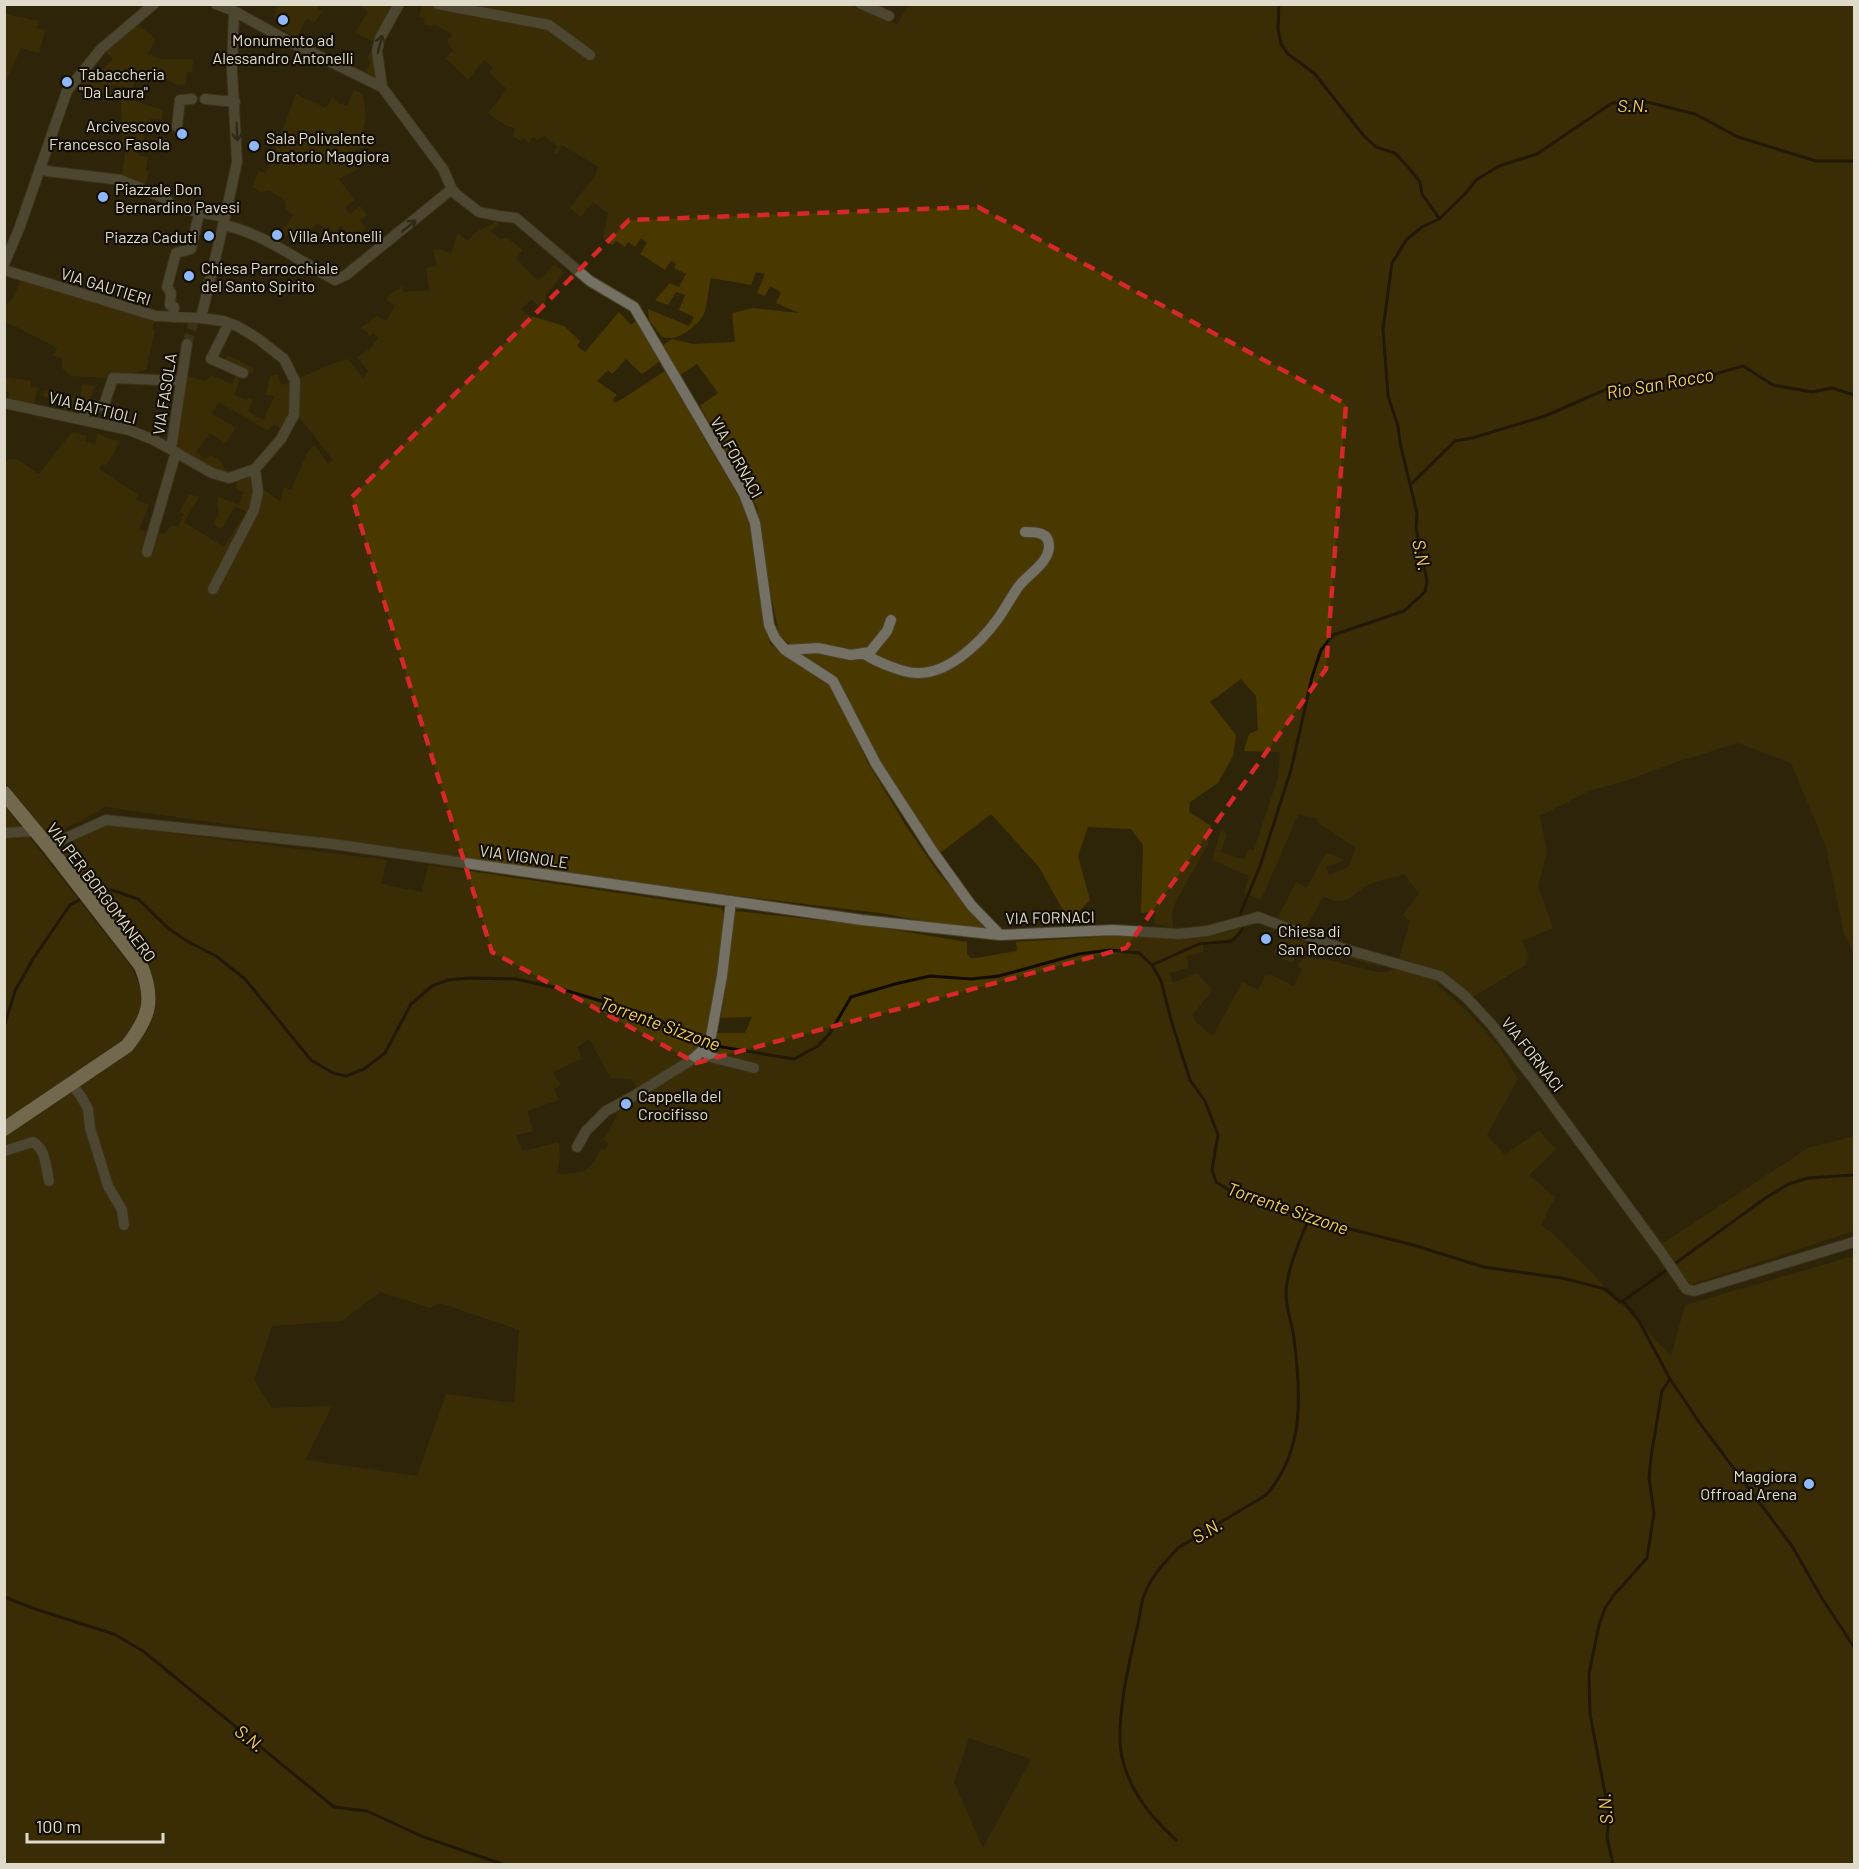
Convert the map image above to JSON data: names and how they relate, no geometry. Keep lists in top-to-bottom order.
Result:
{
  "streets": {
    "main road": ["VIA PER BORGOMANERO"],
    "street": [
      "VIA GAUTIERI",
      "VIA FASOLA",
      "VIA BATTIOLI",
      "VIA FORNACI",
      "VIA VIGNOLE"
    ]
  },
  "crossings": [
    ["VIA GAUTIERI", "VIA BATTIOLI"],
    ["VIA FASOLA", "VIA BATTIOLI"],
    ["VIA FORNACI", "VIA VIGNOLE"],
    ["VIA VIGNOLE", "VIA PER BORGOMANERO"]
  ],
  "water": ["S.N.", "Rio San Rocco", "Torrente Sizzone"],
  "places": [
    "Monumento ad Alessandro Antonelli",
    "Tabaccheria \"Da Laura\"",
    "Arcivescovo Francesco Fasola",
    "Sala Polivalente Oratorio Maggiora",
    "Piazzale Don Bernardino Pavesi",
    "Villa Antonelli",
    "Piazza Caduti",
    "Chiesa Parrocchiale del Santo Spirito",
    "Chiesa di San Rocco",
    "Cappella del Crocifisso",
    "Maggiora Offroad Arena"
  ],
  "scale_bar": "100 m"
}
